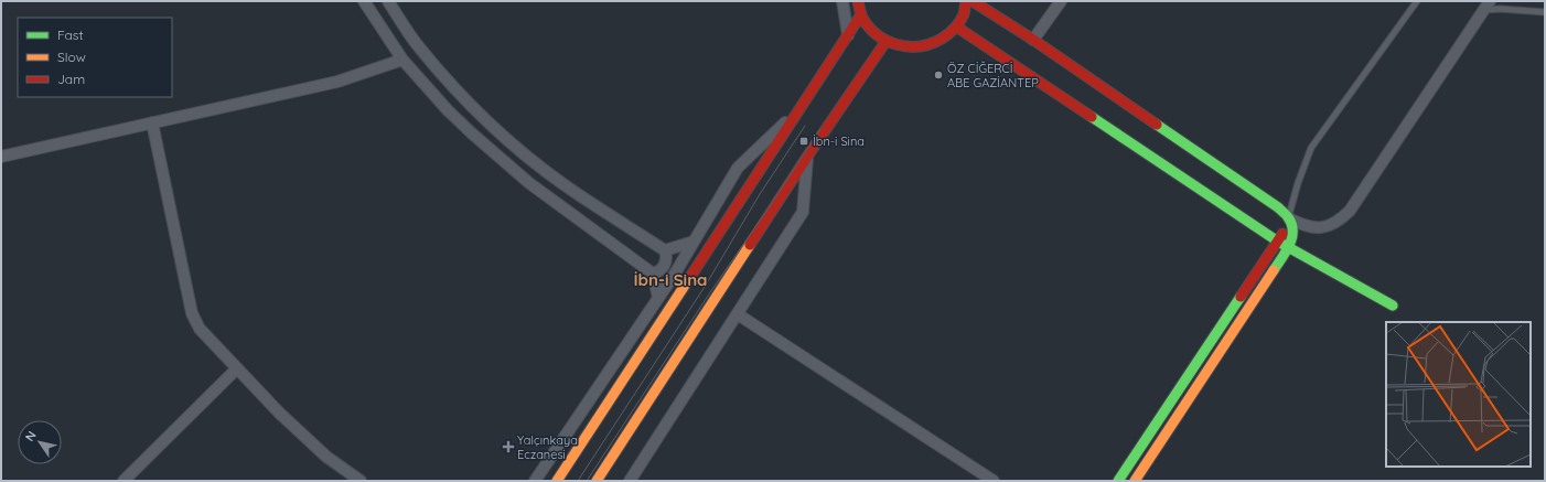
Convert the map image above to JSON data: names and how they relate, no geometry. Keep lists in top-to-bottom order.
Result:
{
  "districts": ["İbn-i Sina"],
  "places": {
    "other": ["ÖZ CİĞERCİ ABE GAZİANTEP"],
    "transit": ["İbn-i Sina"],
    "health": ["Yalçınkaya Eczanesi"]
  },
  "legend": ["Fast", "Slow", "Jam"],
  "north": "top left"
}
